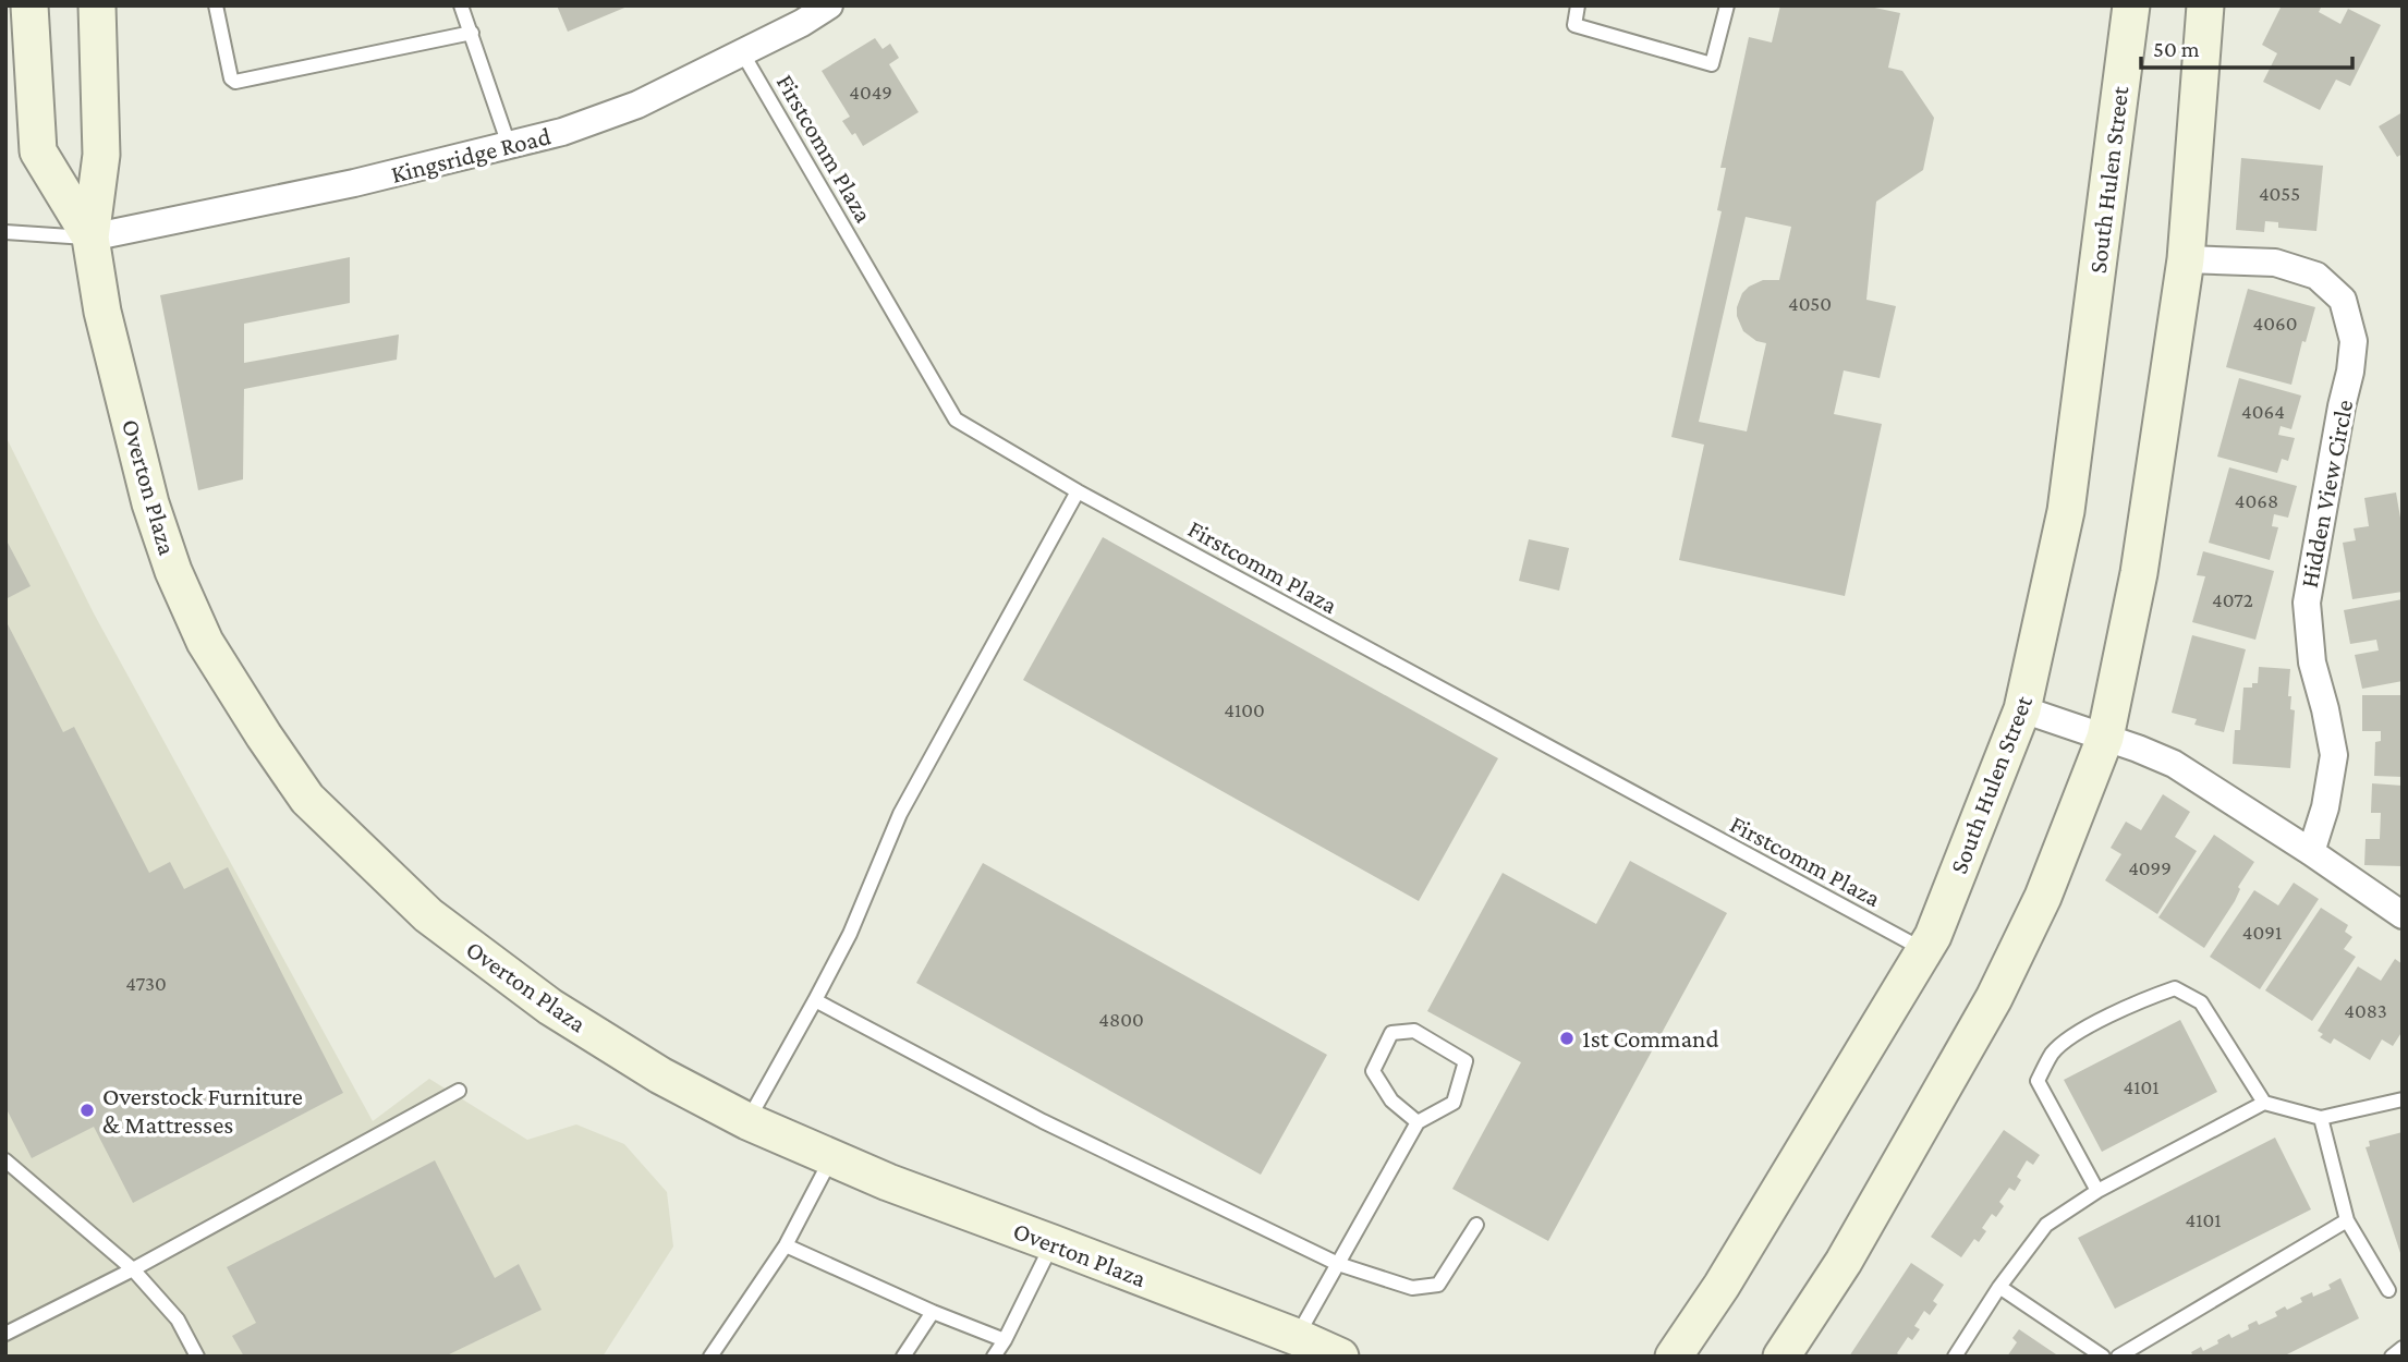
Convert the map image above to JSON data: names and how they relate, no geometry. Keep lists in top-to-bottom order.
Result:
{
  "streets": {
    "main road": ["South Hulen Street", "Overton Plaza"],
    "street": ["Kingsridge Road", "Hidden View Circle"],
    "lane": ["Firstcomm Plaza"]
  },
  "crossings": [
    ["Firstcomm Plaza", "Kingsridge Road"],
    ["Firstcomm Plaza", "South Hulen Street"],
    ["Kingsridge Road", "Overton Plaza"]
  ],
  "places": ["1st Command", "Overstock Furniture & Mattresses"],
  "house_numbers": [
    "4049",
    "4055",
    "4050",
    "4060",
    "4064",
    "4068",
    "4072",
    "4100",
    "4099",
    "4091",
    "4730",
    "4083",
    "4800",
    "4101",
    "4101"
  ],
  "scale_bar": "50 m"
}
